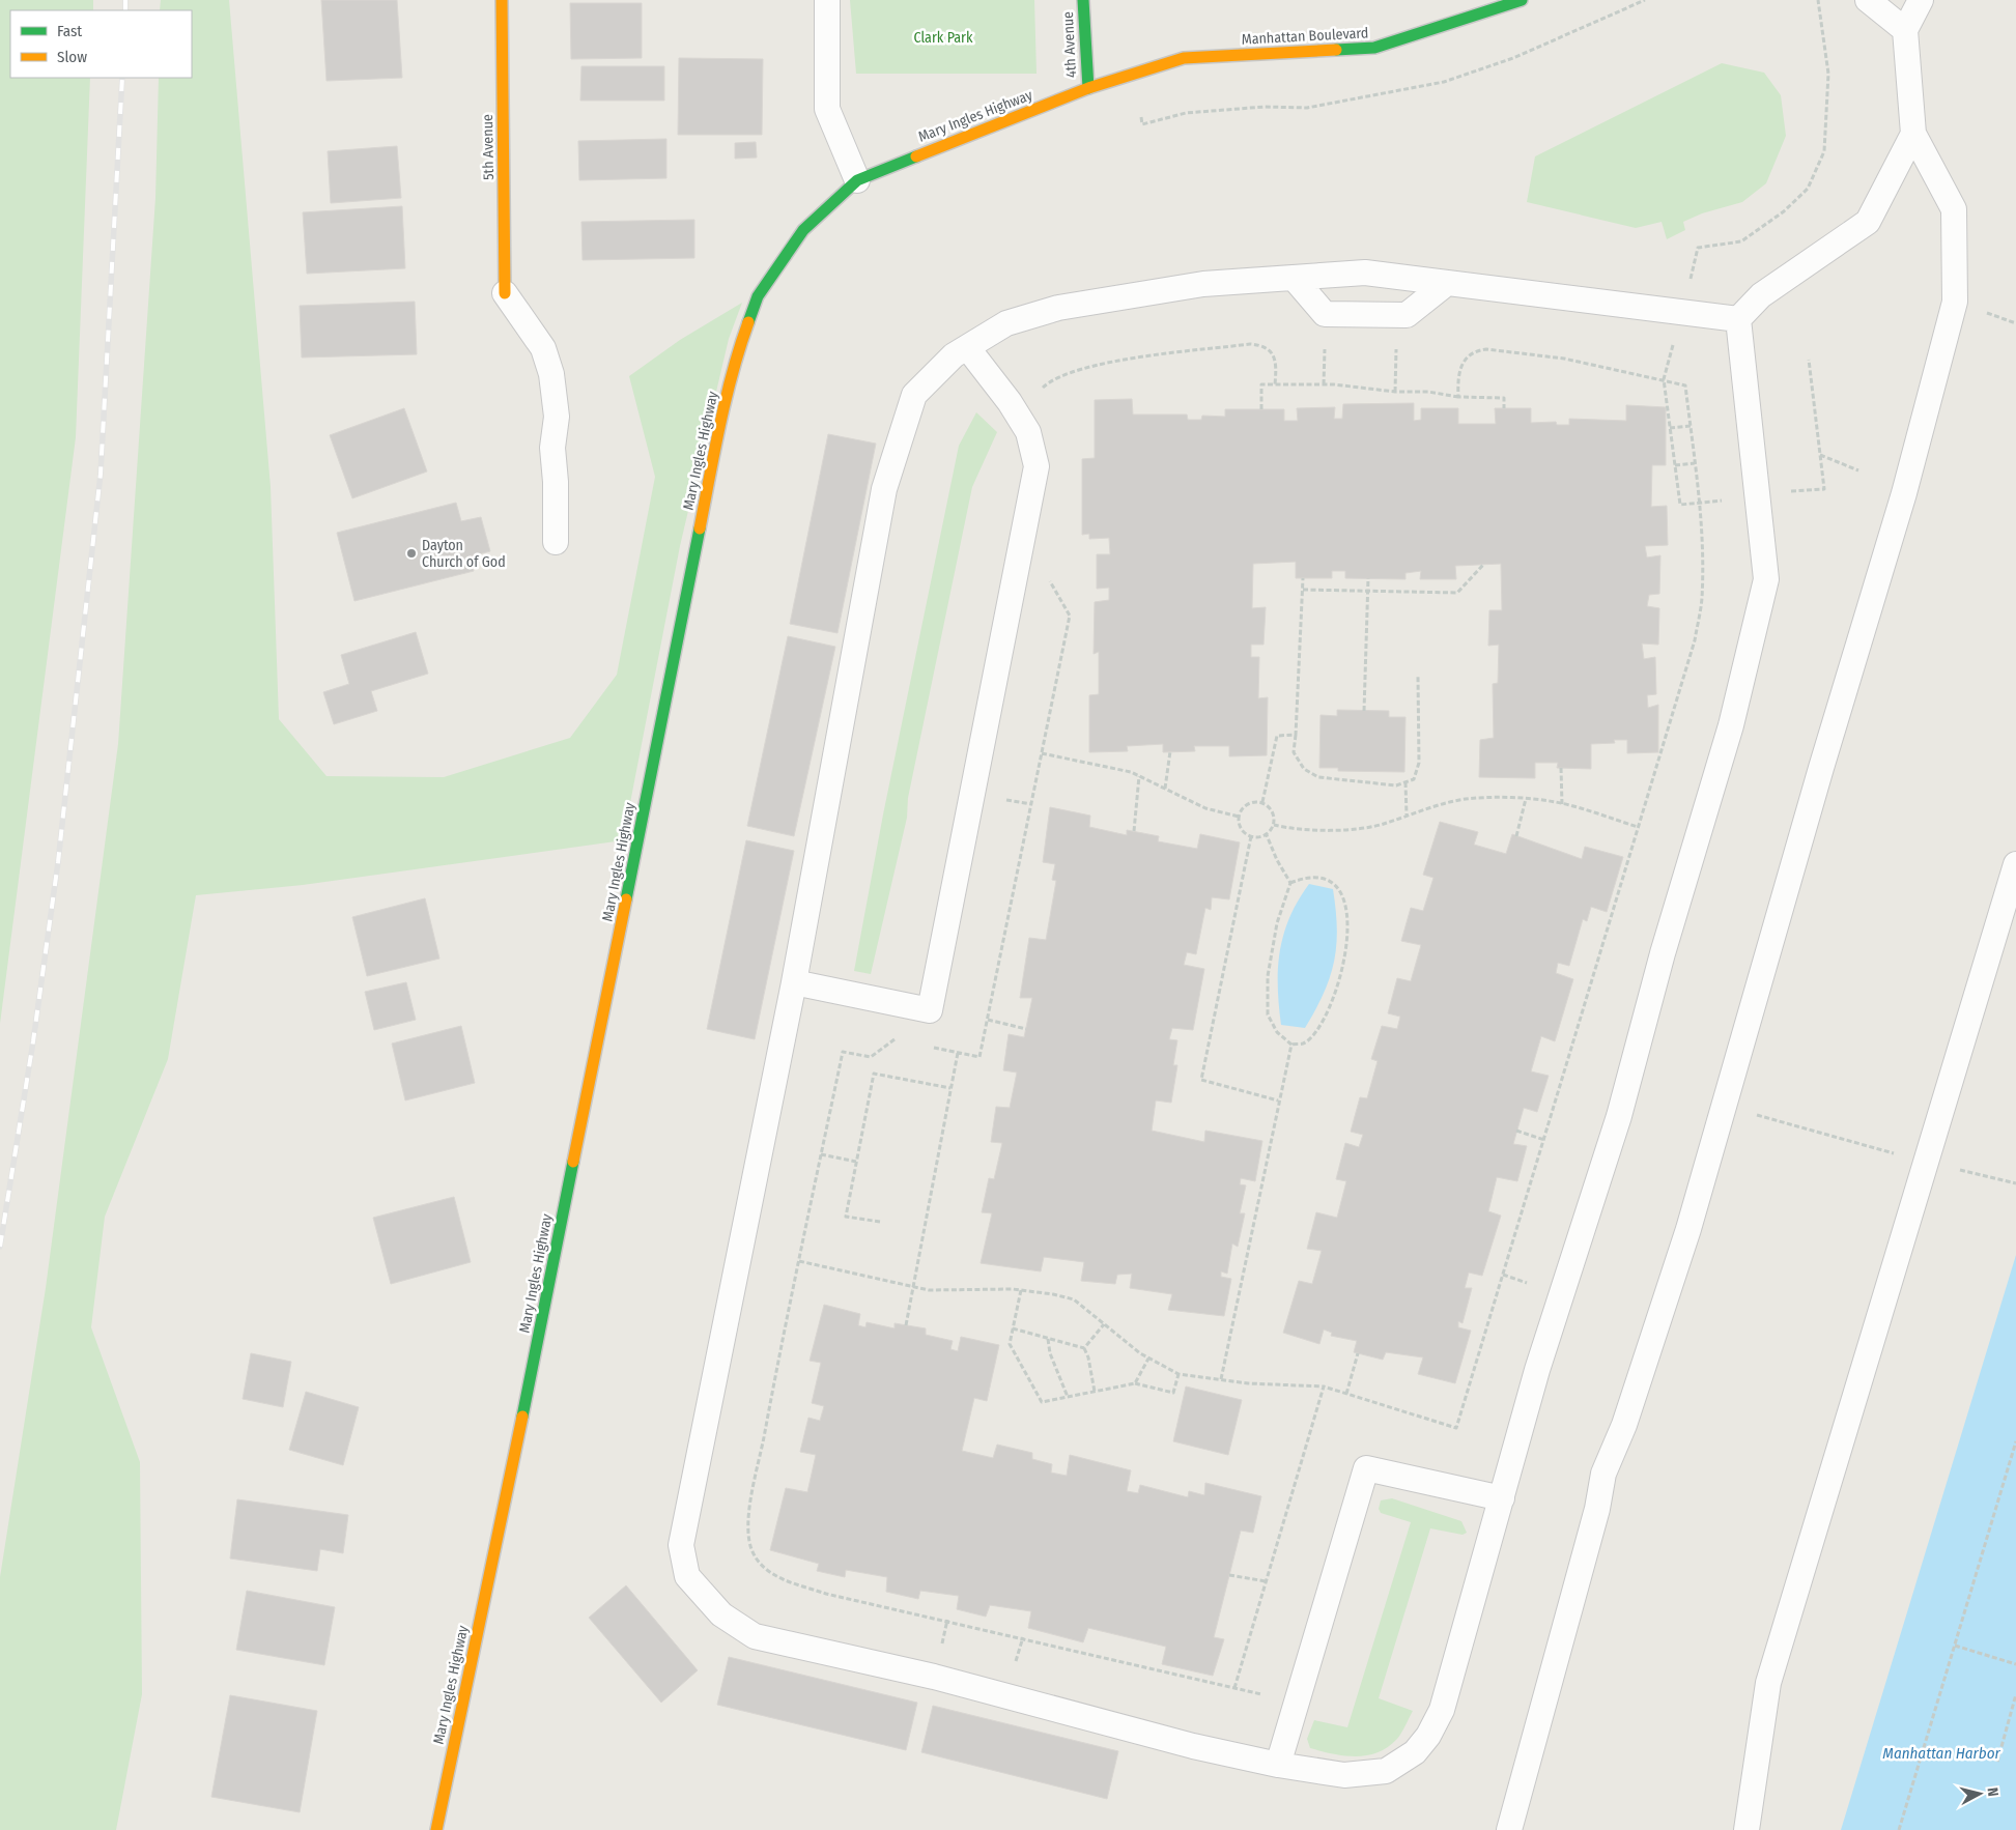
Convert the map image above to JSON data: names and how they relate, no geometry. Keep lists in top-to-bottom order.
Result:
{
  "streets": {
    "street": [
      "Manhattan Boulevard",
      "4th Avenue",
      "Mary Ingles Highway",
      "5th Avenue"
    ]
  },
  "crossings": [
    ["Manhattan Boulevard", "4th Avenue"],
    ["Manhattan Boulevard", "Mary Ingles Highway"],
    ["4th Avenue", "Mary Ingles Highway"]
  ],
  "water": ["Manhattan Harbor"],
  "parks": ["Clark Park"],
  "places": ["Dayton Church of God"],
  "legend": ["Fast", "Slow"],
  "north": "right"
}
